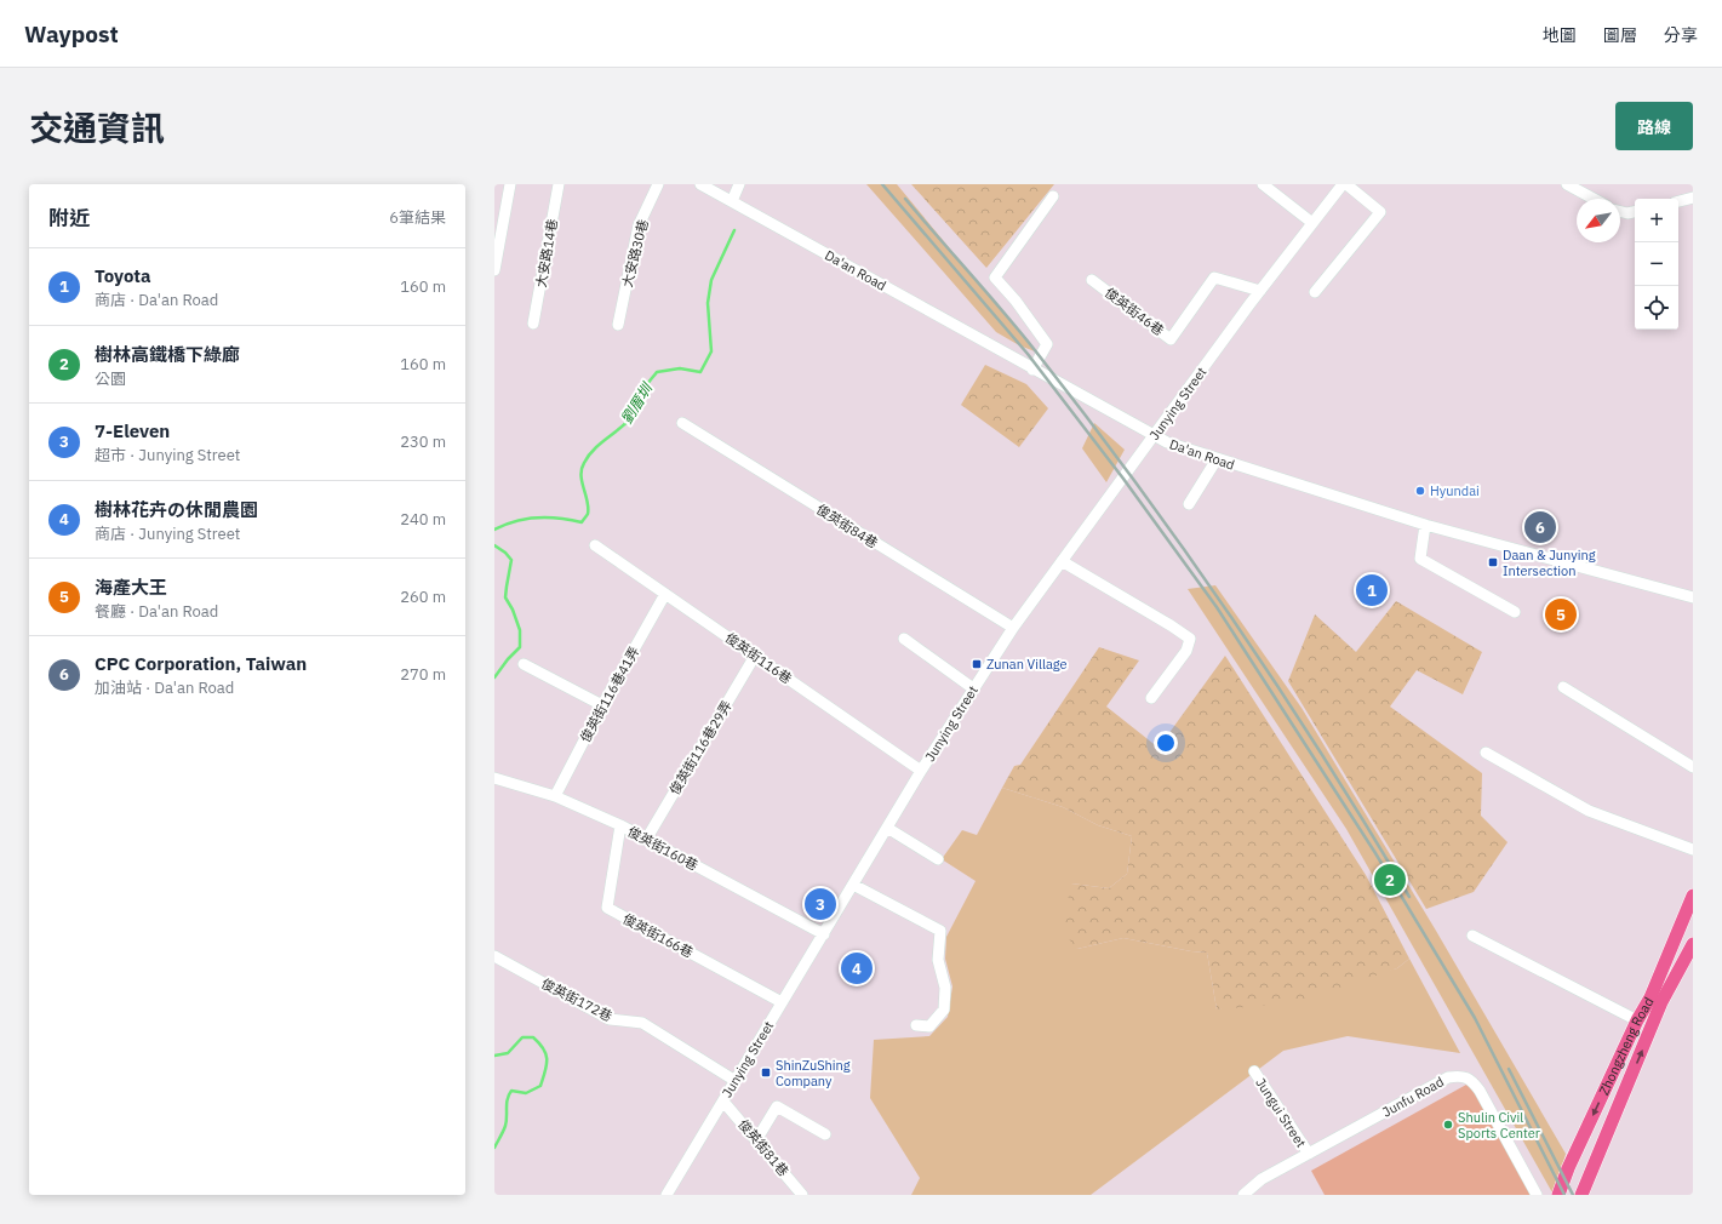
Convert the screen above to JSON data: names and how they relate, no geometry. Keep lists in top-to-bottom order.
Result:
{
  "streets": {
    "main road": ["Zhongzheng Road"],
    "street": [
      "大安路14巷",
      "大安路30巷",
      "Da'an Road",
      "俊英街46巷",
      "Junying Street",
      "俊英街84巷",
      "俊英街116巷",
      "俊英街116巷41弄",
      "俊英街116巷29弄",
      "俊英街160巷",
      "俊英街166巷",
      "俊英街172巷",
      "Junfu Road",
      "Jungui Street",
      "俊英街81巷"
    ]
  },
  "crossings": [
    ["Da'an Road", "Junying Street"],
    ["俊英街46巷", "Junying Street"],
    ["Junying Street", "俊英街84巷"],
    ["Junying Street", "俊英街116巷"],
    ["Junying Street", "俊英街160巷"],
    ["Junying Street", "俊英街166巷"],
    ["Junying Street", "俊英街172巷"],
    ["Junying Street", "俊英街81巷"],
    ["俊英街116巷", "俊英街116巷41弄"],
    ["俊英街116巷", "俊英街116巷29弄"],
    ["俊英街116巷41弄", "俊英街160巷"],
    ["俊英街116巷29弄", "俊英街160巷"],
    ["俊英街160巷", "俊英街166巷"],
    ["Junfu Road", "Jungui Street"]
  ],
  "water": ["劉厝圳"],
  "places": {
    "other": ["Hyundai", "Shulin Civil Sports Center"],
    "transit": ["Daan & Junying Intersection", "Zunan Village", "ShinZuShing Company"]
  },
  "north": "bottom left",
  "page": {
    "header": "Waypost",
    "nav": ["地圖", "圖層", "分享"],
    "title": "交通資訊",
    "buttons": "路線",
    "heading": ["附近", "6筆結果"],
    "map_buttons": ["+", "−"],
    "list": [
      {
        "mark": "1",
        "name": "Toyota",
        "note": "商店 · Da'an Road",
        "value": "160 m"
      },
      {
        "mark": "2",
        "name": "樹林高鐵橋下綠廊",
        "note": "公園",
        "value": "160 m"
      },
      {
        "mark": "3",
        "name": "7-Eleven",
        "note": "超市 · Junying Street",
        "value": "230 m"
      },
      {
        "mark": "4",
        "name": "樹林花卉の休閒農園",
        "note": "商店 · Junying Street",
        "value": "240 m"
      },
      {
        "mark": "5",
        "name": "海產大王",
        "note": "餐廳 · Da'an Road",
        "value": "260 m"
      },
      {
        "mark": "6",
        "name": "CPC Corporation, Taiwan",
        "note": "加油站 · Da'an Road",
        "value": "270 m"
      }
    ],
    "pins": [
      "6",
      "1",
      "5",
      "2",
      "3",
      "4"
    ]
  }
}
